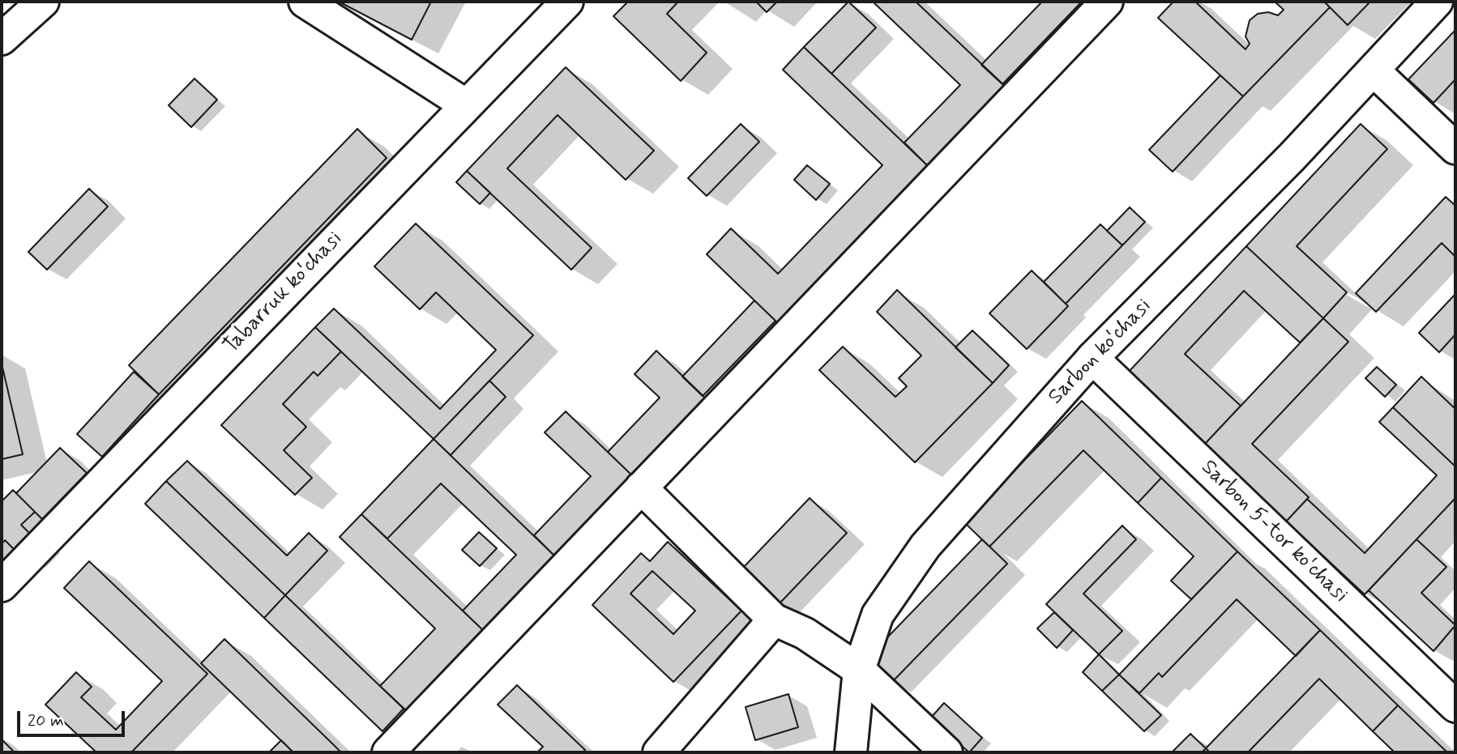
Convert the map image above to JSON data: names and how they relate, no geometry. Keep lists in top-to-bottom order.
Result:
{
  "streets": {
    "street": ["Tabarruk koʻchasi", "Sarbon koʻchasi", "Sarbon 5-tor koʻchasi"]
  },
  "crossings": [
    ["Sarbon koʻchasi", "Sarbon 5-tor koʻchasi"]
  ],
  "scale_bar": "20 m"
}
